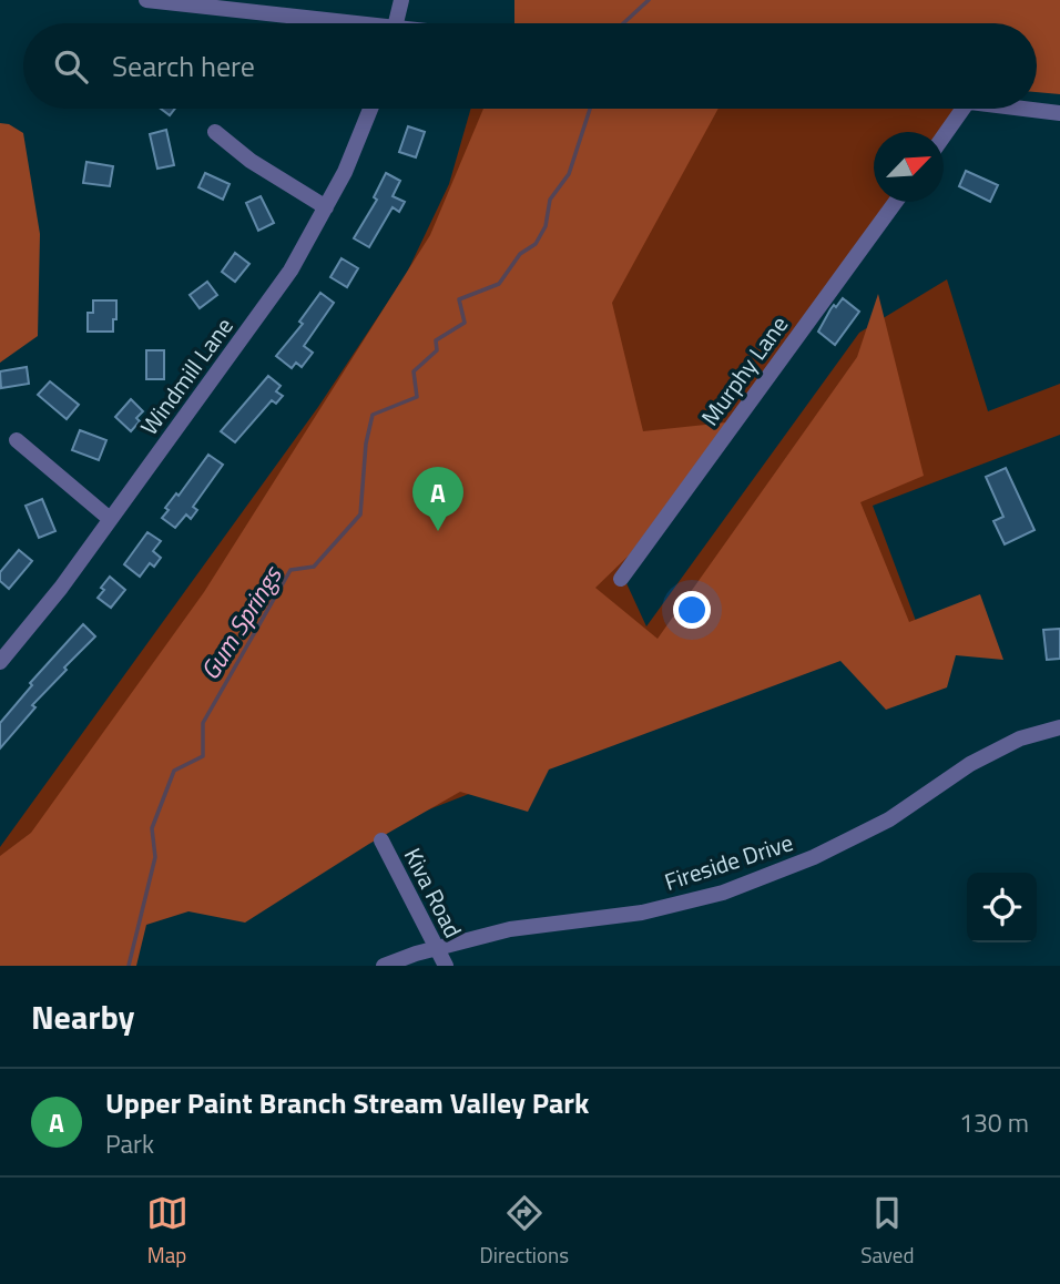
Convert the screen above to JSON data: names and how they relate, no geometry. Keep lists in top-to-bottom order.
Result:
{
  "streets": {
    "street": [
      "Murphy Lane",
      "Windmill Lane",
      "Fireside Drive",
      "Kiva Road"
    ]
  },
  "crossings": [
    ["Fireside Drive", "Kiva Road"]
  ],
  "water": ["Gum Springs"],
  "north": "top right",
  "page": {
    "search": "Search here",
    "pins": "A",
    "heading": "Nearby",
    "list": [
      {
        "mark": "A",
        "name": "Upper Paint Branch Stream Valley Park",
        "note": "Park",
        "value": "130 m"
      }
    ],
    "nav": ["Map", "Directions", "Saved"]
  }
}
